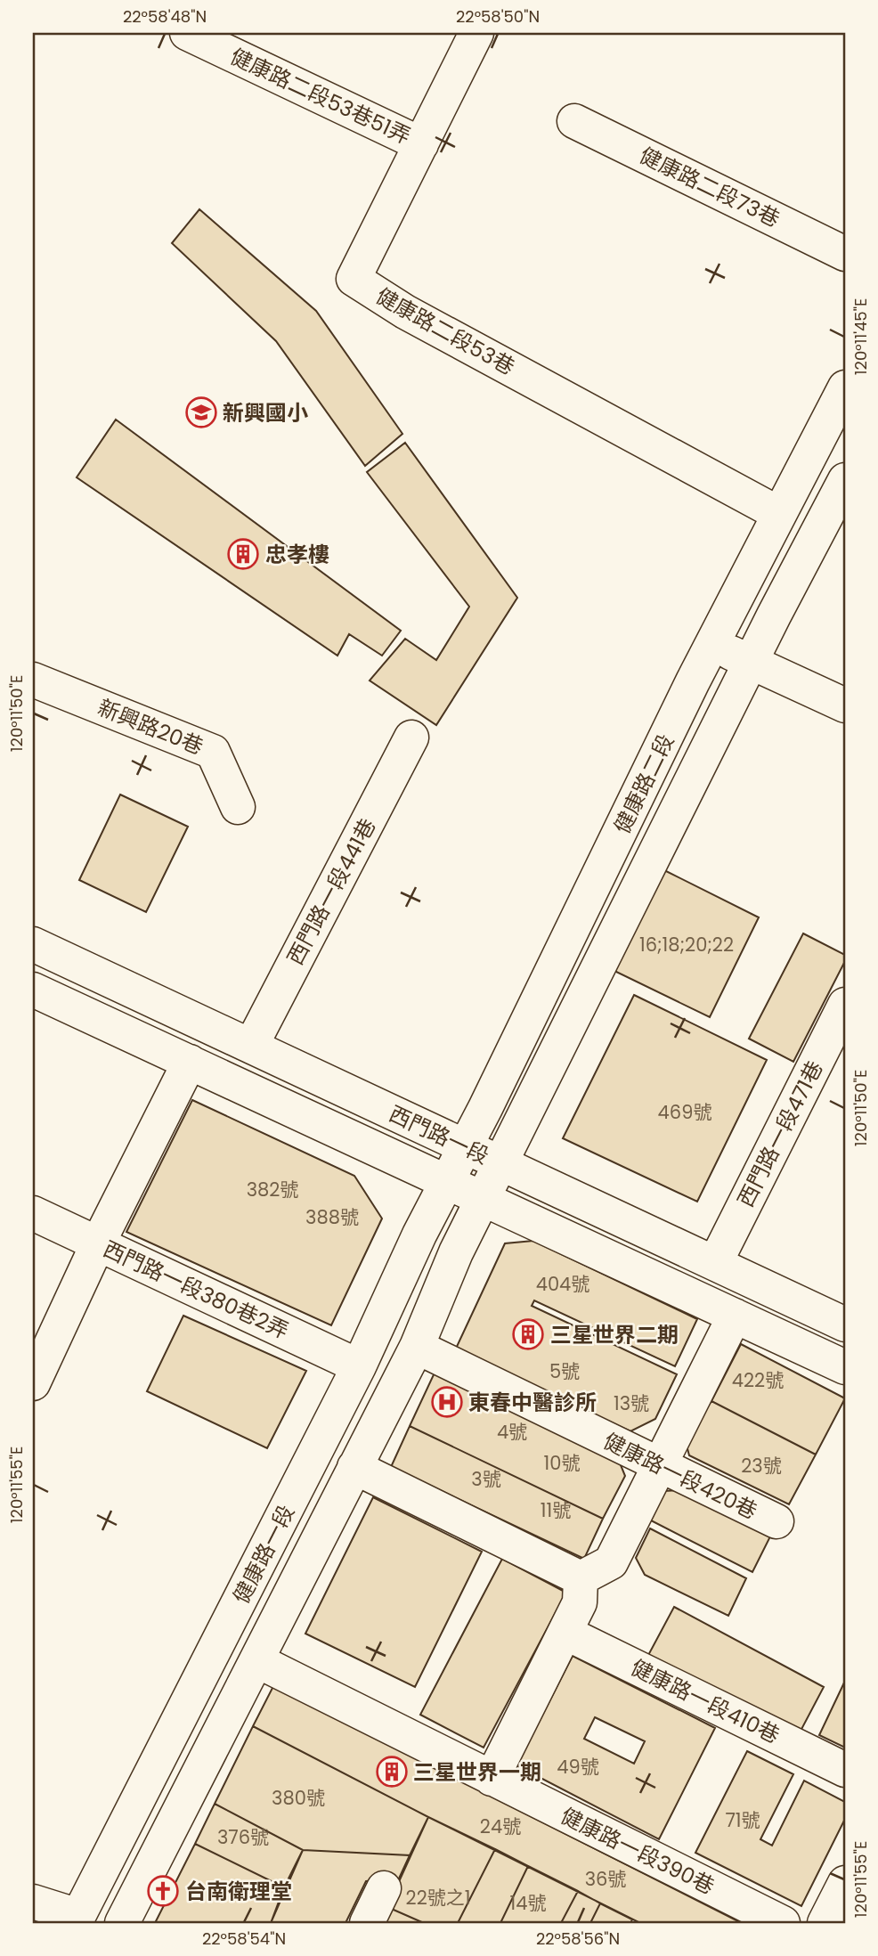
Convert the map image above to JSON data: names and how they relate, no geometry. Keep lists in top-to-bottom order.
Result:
{
  "streets": {
    "street": [
      "健康路二段53巷51弄",
      "健康路二段73巷",
      "健康路二段53巷",
      "新興路20巷",
      "健康路二段",
      "西門路一段441巷",
      "西門路一段471巷",
      "西門路一段",
      "西門路一段380巷2弄",
      "健康路一段420巷",
      "健康路一段",
      "健康路一段410巷",
      "健康路一段390巷"
    ]
  },
  "crossings": [
    ["健康路二段53巷51弄", "健康路二段53巷"],
    ["健康路二段53巷", "健康路二段"],
    ["健康路二段", "西門路一段"],
    ["健康路二段", "健康路一段"],
    ["西門路一段441巷", "西門路一段"],
    ["西門路一段471巷", "西門路一段"],
    ["西門路一段", "健康路一段"],
    ["西門路一段380巷2弄", "健康路一段"],
    ["健康路一段420巷", "健康路一段"],
    ["健康路一段", "健康路一段390巷"]
  ],
  "places": {
    "school or university": ["新興國小"],
    "building": ["忠孝樓", "三星世界二期", "三星世界一期"],
    "hospital": ["東春中醫診所"],
    "church": ["台南衛理堂"]
  },
  "house_numbers": [
    "16;18;20;22",
    "469號",
    "382號",
    "388號",
    "404號",
    "5號",
    "422號",
    "13號",
    "4號",
    "10號",
    "23號",
    "3號",
    "11號",
    "49號",
    "380號",
    "71號",
    "24號",
    "376號",
    "36號",
    "22號之1",
    "14號"
  ],
  "coordinates": [
    "22°58'48\"N",
    "22°58'50\"N",
    "120°11'45\"E",
    "120°11'50\"E",
    "120°11'55\"E",
    "22°58'54\"N",
    "22°58'56\"N"
  ]
}
